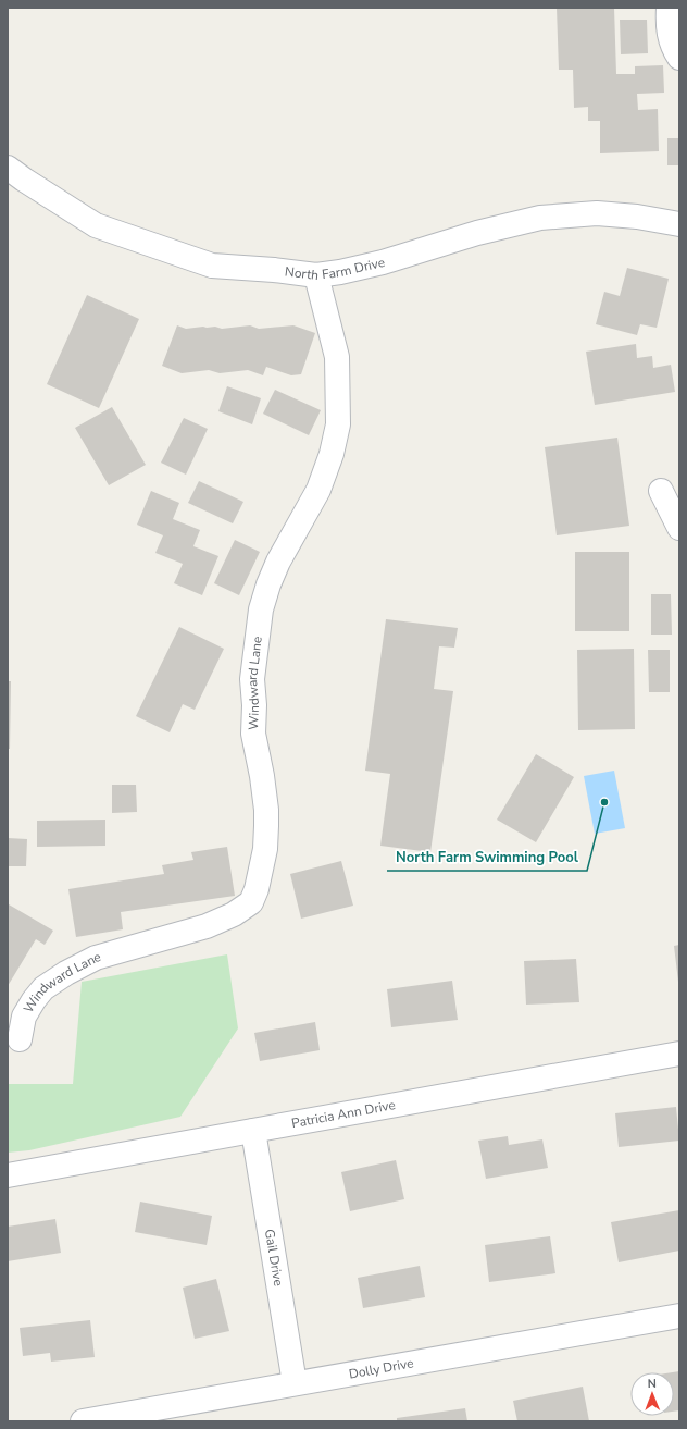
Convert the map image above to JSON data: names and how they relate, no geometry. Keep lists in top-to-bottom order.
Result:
{
  "streets": {
    "street": [
      "North Farm Drive",
      "Windward Lane",
      "Patricia Ann Drive",
      "Gail Drive",
      "Dolly Drive"
    ]
  },
  "crossings": [
    ["North Farm Drive", "Windward Lane"],
    ["Patricia Ann Drive", "Gail Drive"],
    ["Gail Drive", "Dolly Drive"]
  ],
  "places": ["North Farm Swimming Pool"],
  "north": "top"
}
